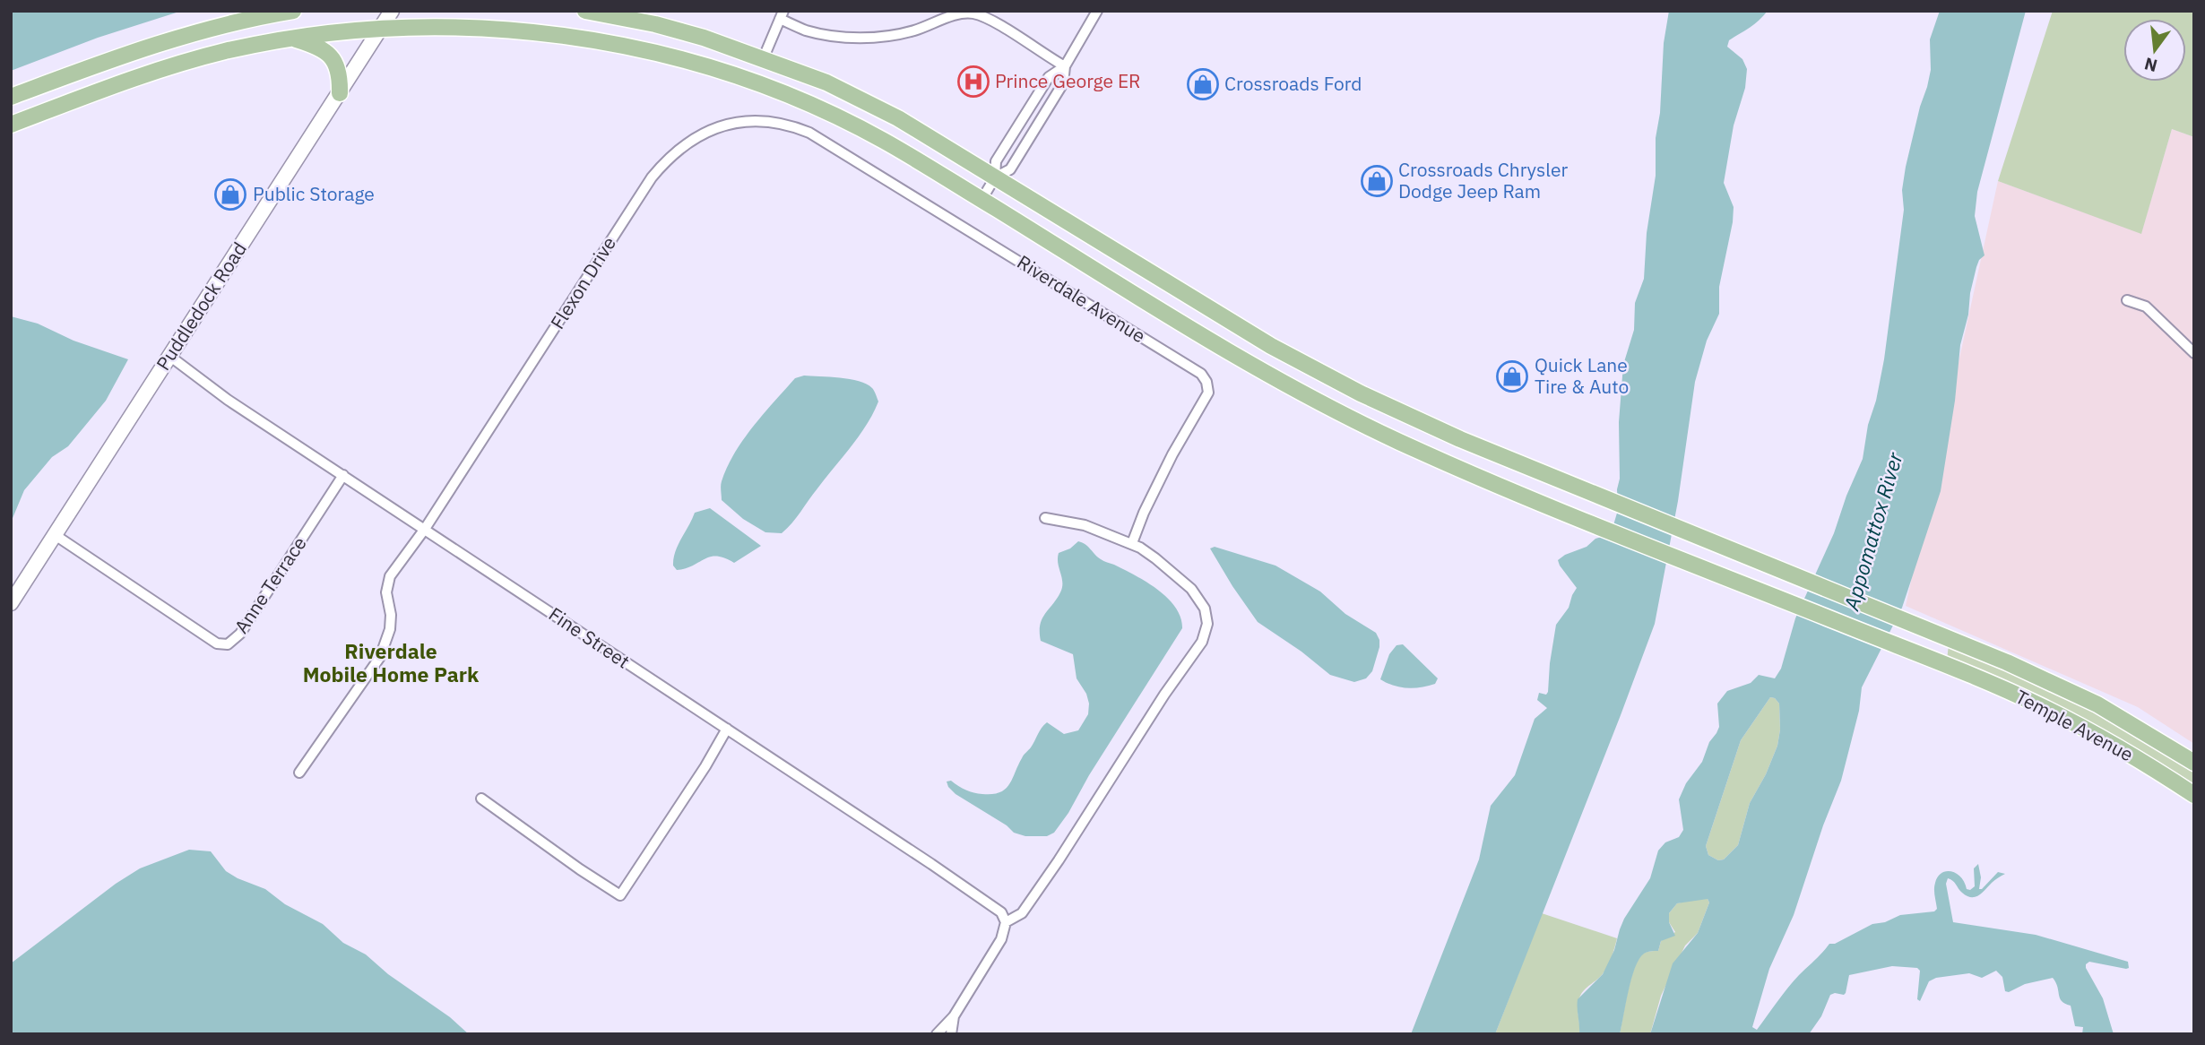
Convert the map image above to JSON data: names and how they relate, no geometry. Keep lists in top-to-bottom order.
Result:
{
  "streets": {
    "main road": ["Temple Avenue"],
    "street": [
      "Flexon Drive",
      "Riverdale Avenue",
      "Puddledock Road",
      "Anne Terrace",
      "Fine Street"
    ]
  },
  "crossings": [
    ["Flexon Drive", "Riverdale Avenue"],
    ["Flexon Drive", "Fine Street"],
    ["Puddledock Road", "Anne Terrace"],
    ["Puddledock Road", "Fine Street"],
    ["Puddledock Road", "Temple Avenue"],
    ["Anne Terrace", "Fine Street"]
  ],
  "districts": ["Riverdale Mobile Home Park"],
  "water": ["Appomattox River"],
  "places": {
    "hospital": ["Prince George ER"],
    "shop": [
      "Crossroads Ford",
      "Crossroads Chrysler Dodge Jeep Ram",
      "Public Storage",
      "Quick Lane Tire & Auto"
    ]
  },
  "north": "bottom"
}
